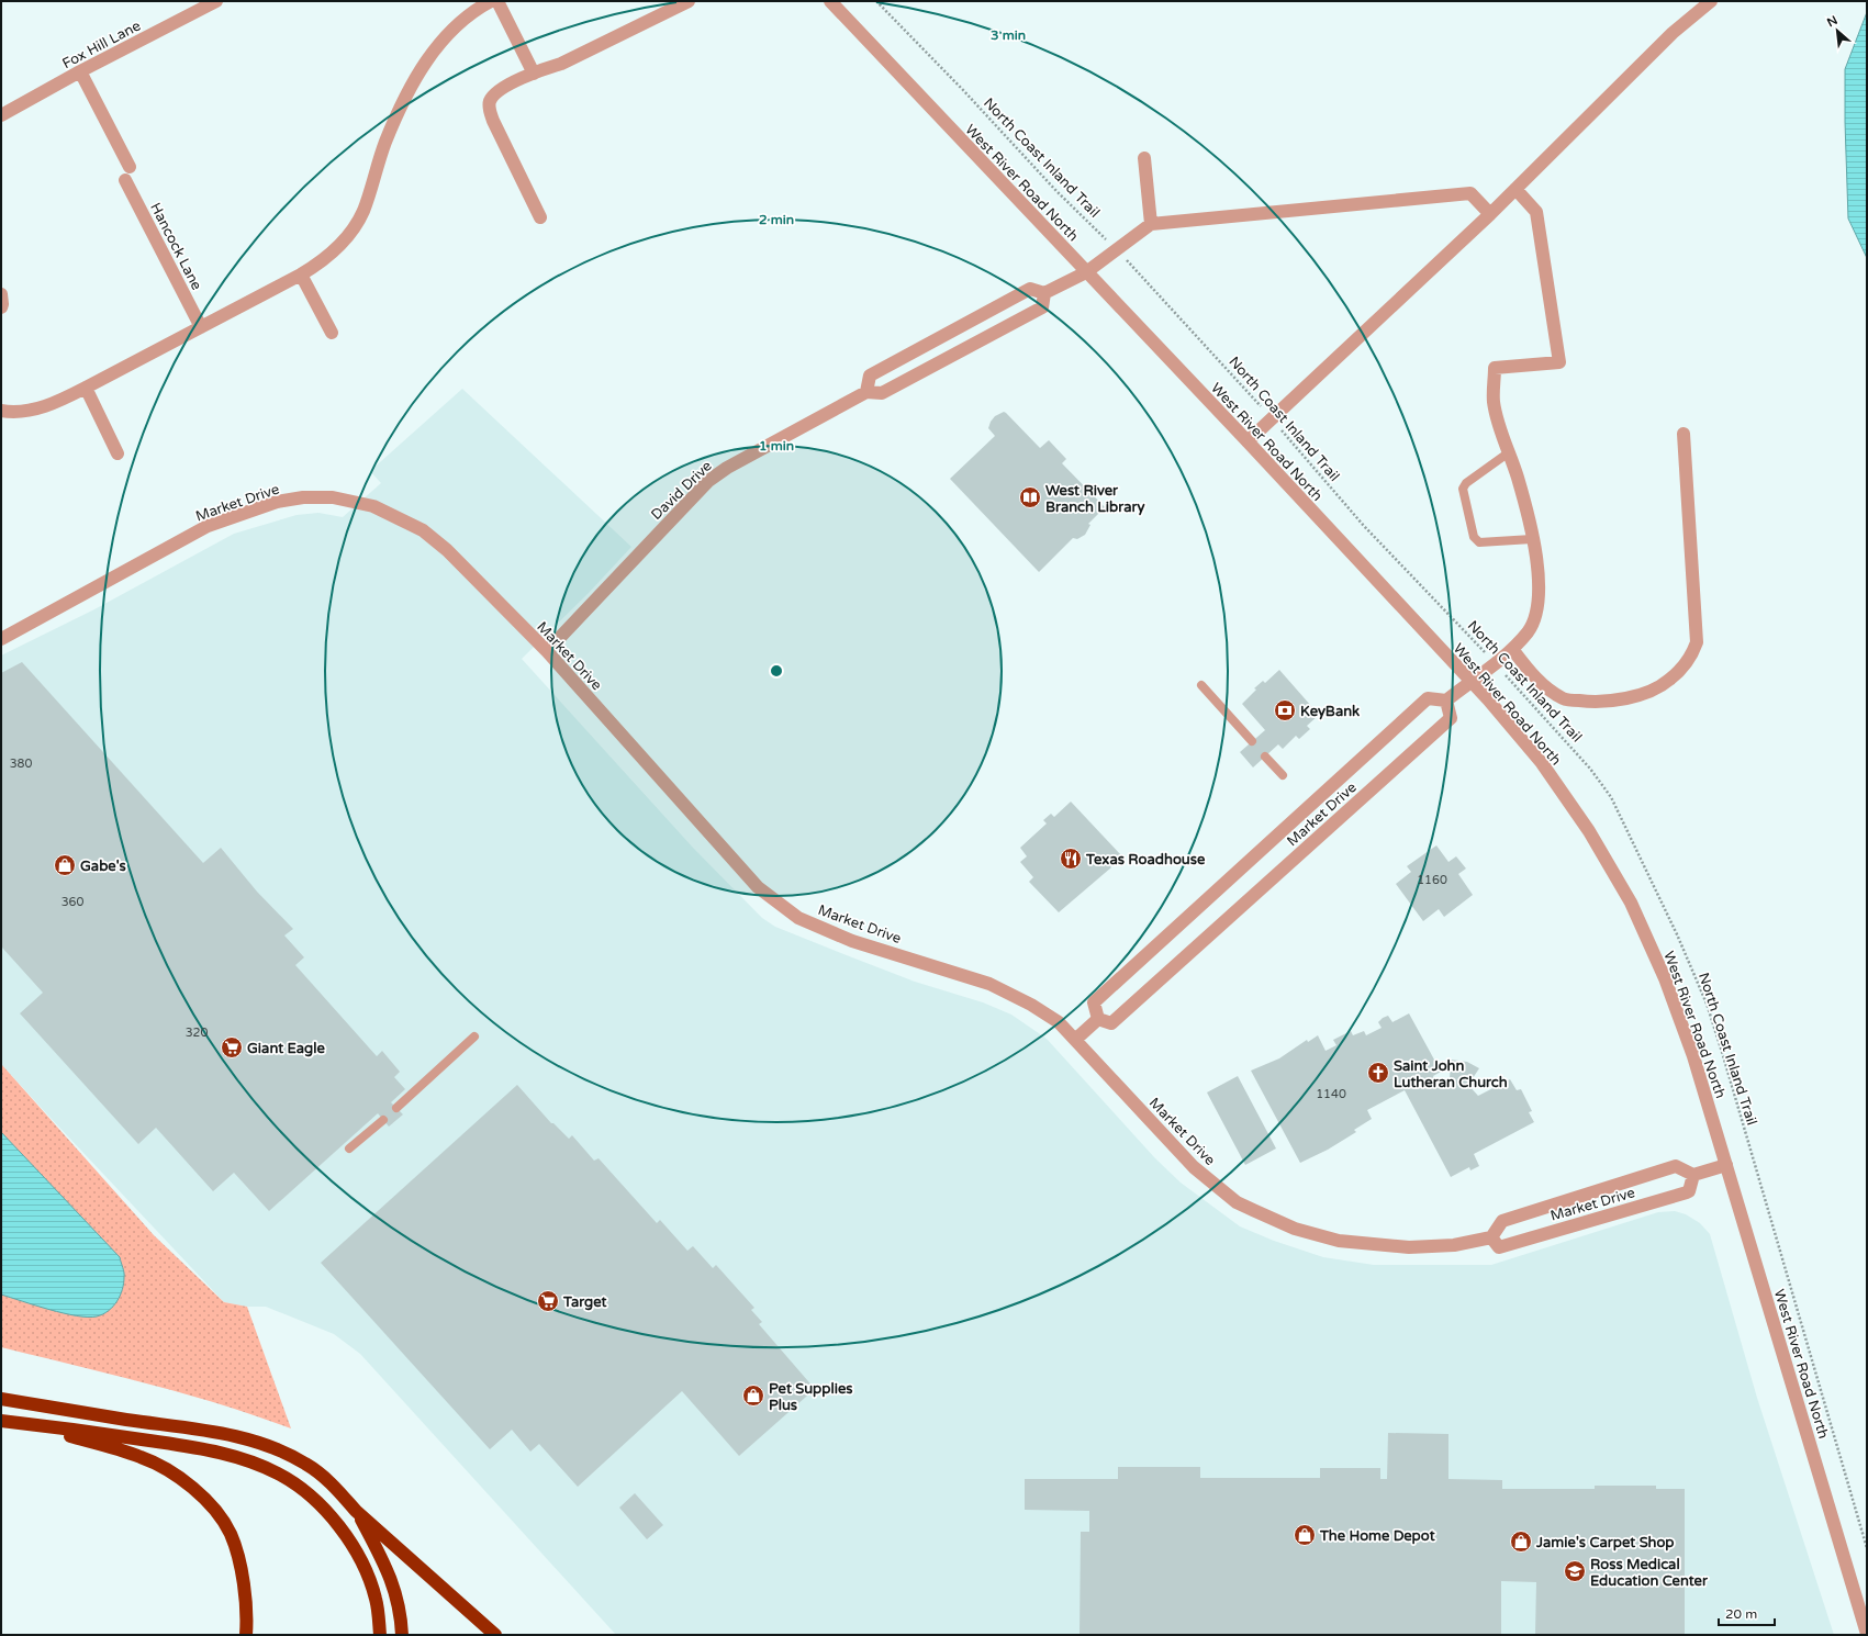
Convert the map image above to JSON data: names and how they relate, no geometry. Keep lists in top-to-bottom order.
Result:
{
  "streets": {
    "street": [
      "Fox Hill Lane",
      "West River Road North",
      "Hancock Lane",
      "David Drive",
      "Market Drive"
    ],
    "path": ["North Coast Inland Trail"]
  },
  "crossings": [
    ["David Drive", "Market Drive"]
  ],
  "places": {
    "library": ["West River Branch Library"],
    "bank": ["KeyBank"],
    "restaurant": ["Texas Roadhouse"],
    "shop": [
      "Gabe's",
      "Pet Supplies Plus",
      "The Home Depot",
      "Jamie's Carpet Shop"
    ],
    "supermarket": ["Giant Eagle", "Target"],
    "church": ["Saint John Lutheran Church"],
    "school or university": ["Ross Medical Education Center"]
  },
  "house_numbers": [
    "380",
    "1160",
    "360",
    "320",
    "1140"
  ],
  "scale_bar": "20 m",
  "north": "top left",
  "rings": ["3 min", "2 min", "1 min"]
}
